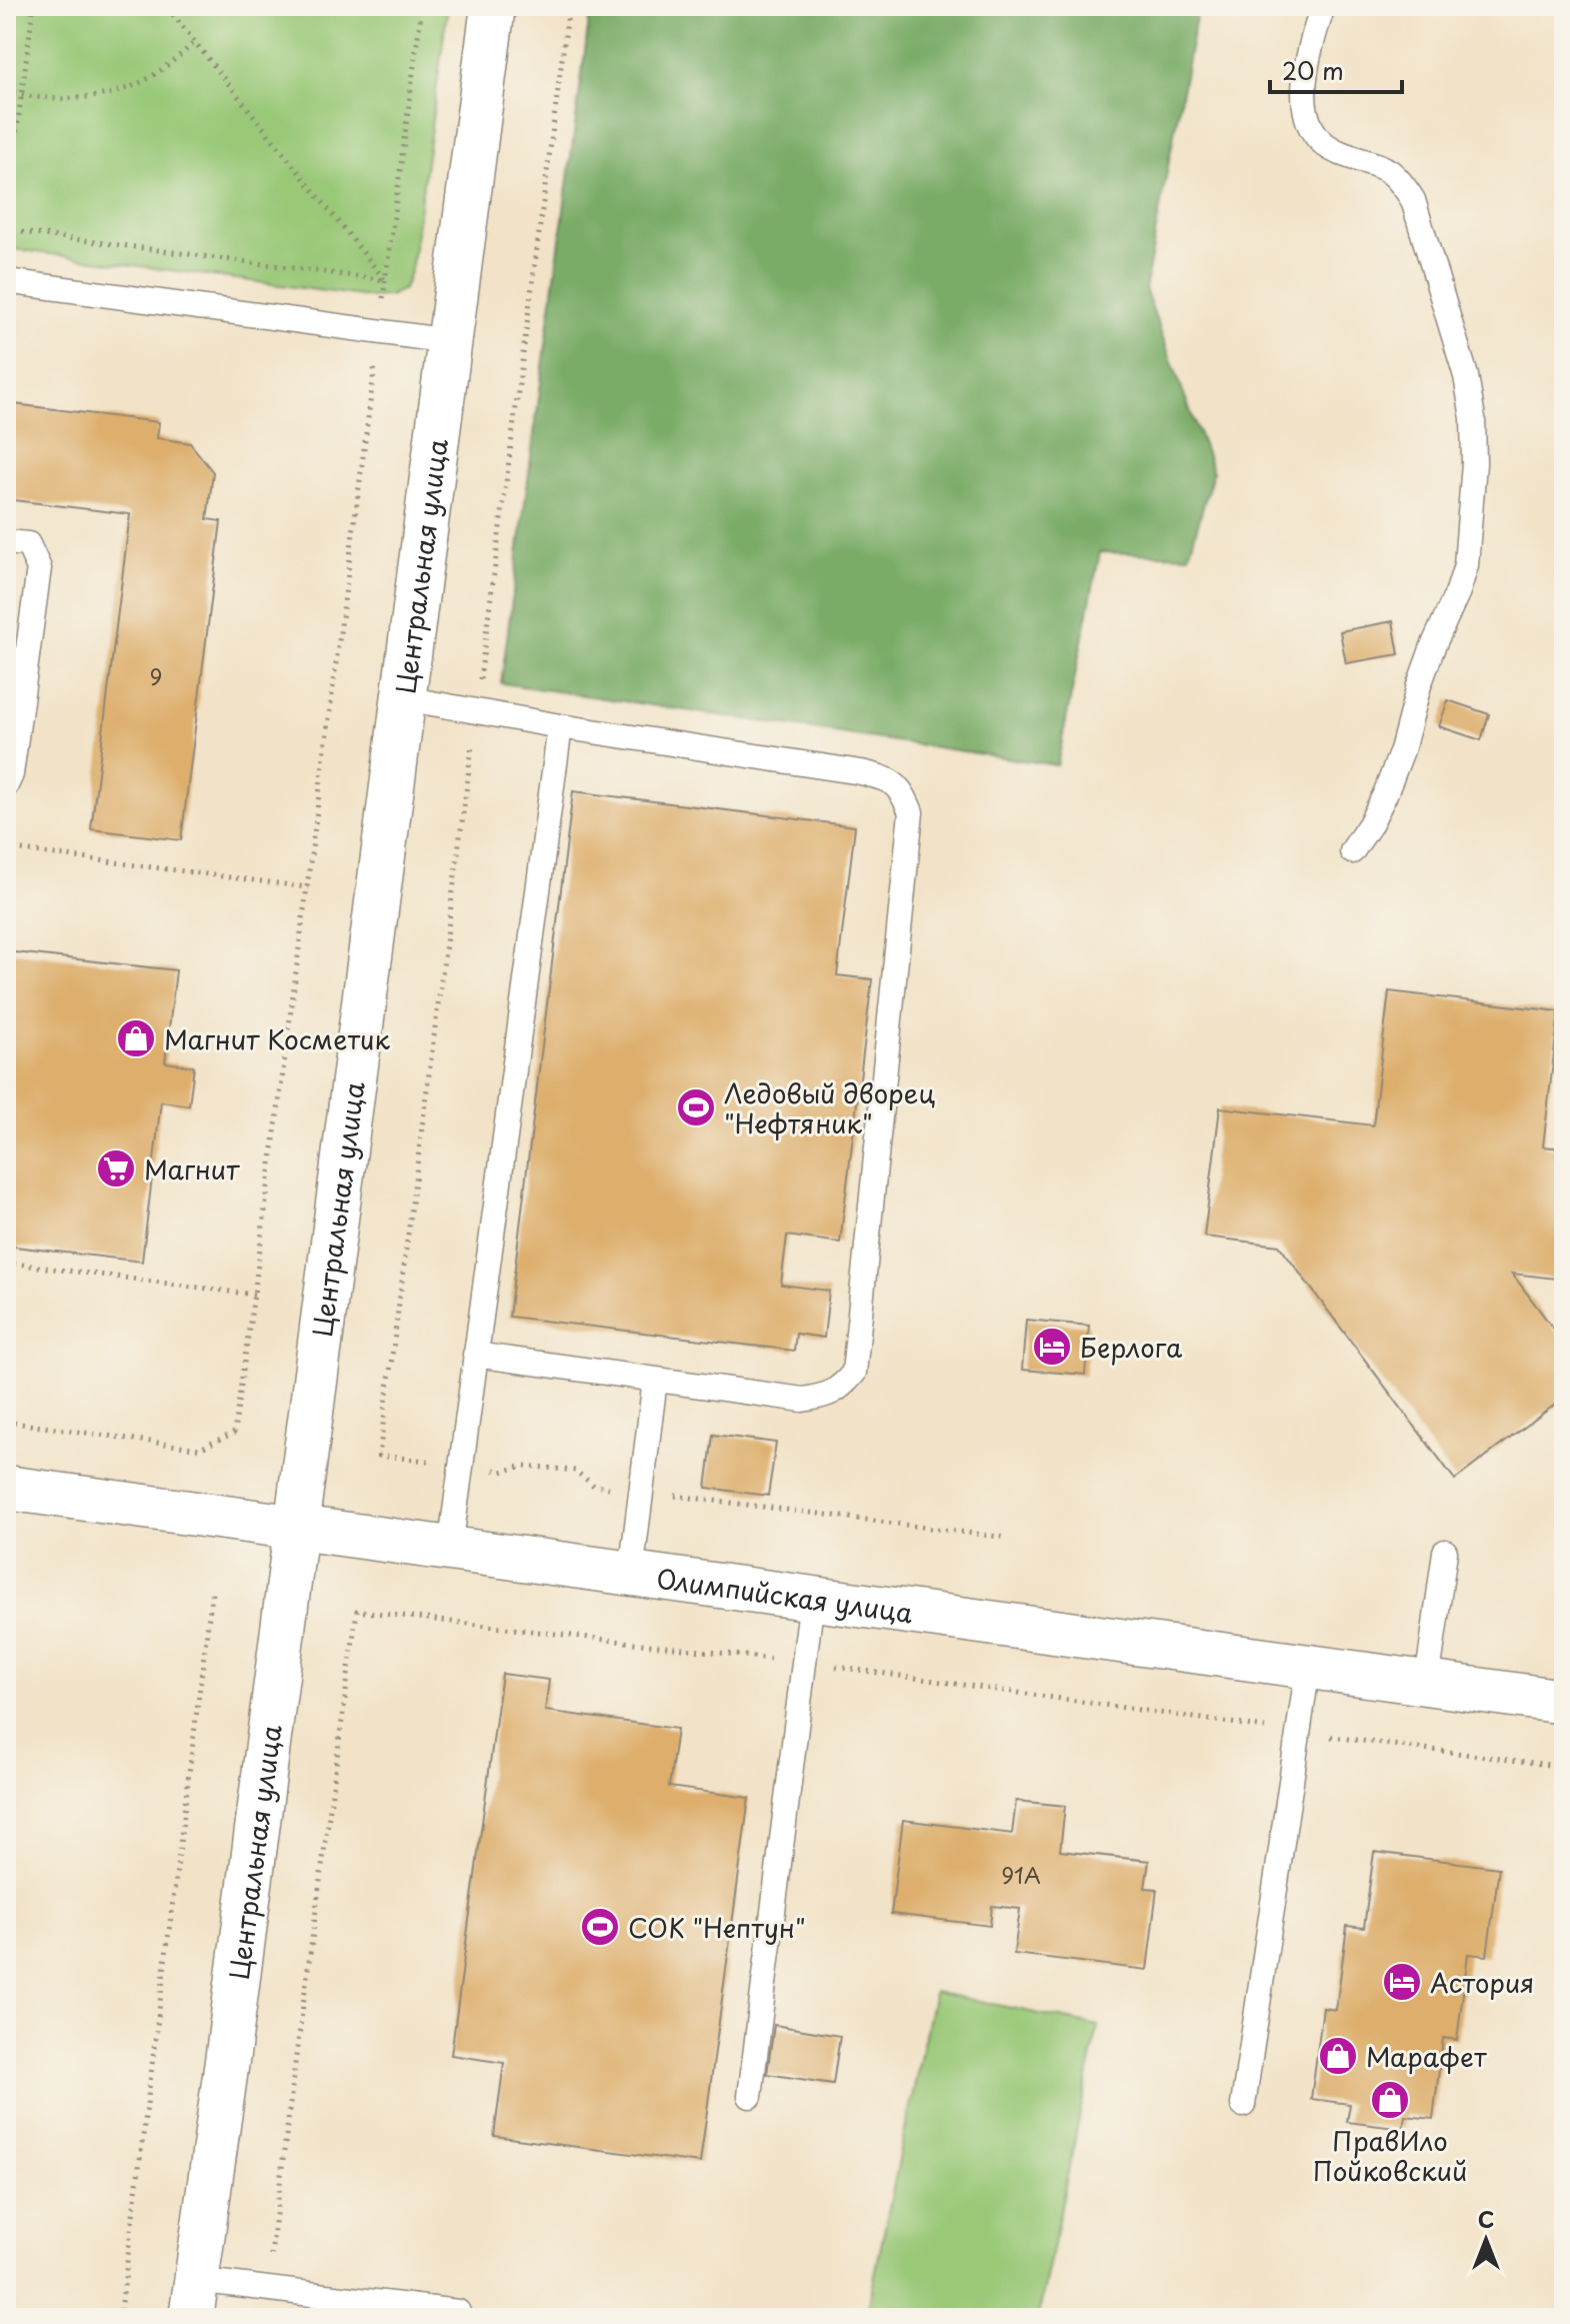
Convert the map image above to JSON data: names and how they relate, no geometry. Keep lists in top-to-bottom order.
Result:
{
  "streets": {
    "street": ["Центральная улица", "Олимпийская улица"]
  },
  "crossings": [
    ["Центральная улица", "Олимпийская улица"]
  ],
  "places": {
    "shop": ["Магнит Косметик", "Марафет", "ПравИло Пойковский"],
    "sports": ["Ледовый дворец \"Нефтяник\"", "СОК \"Нептун\""],
    "supermarket": ["Магнит"],
    "hotel": ["Берлога", "Астория"]
  },
  "house_numbers": ["9", "91А"],
  "scale_bar": "20 m",
  "north": "top"
}
